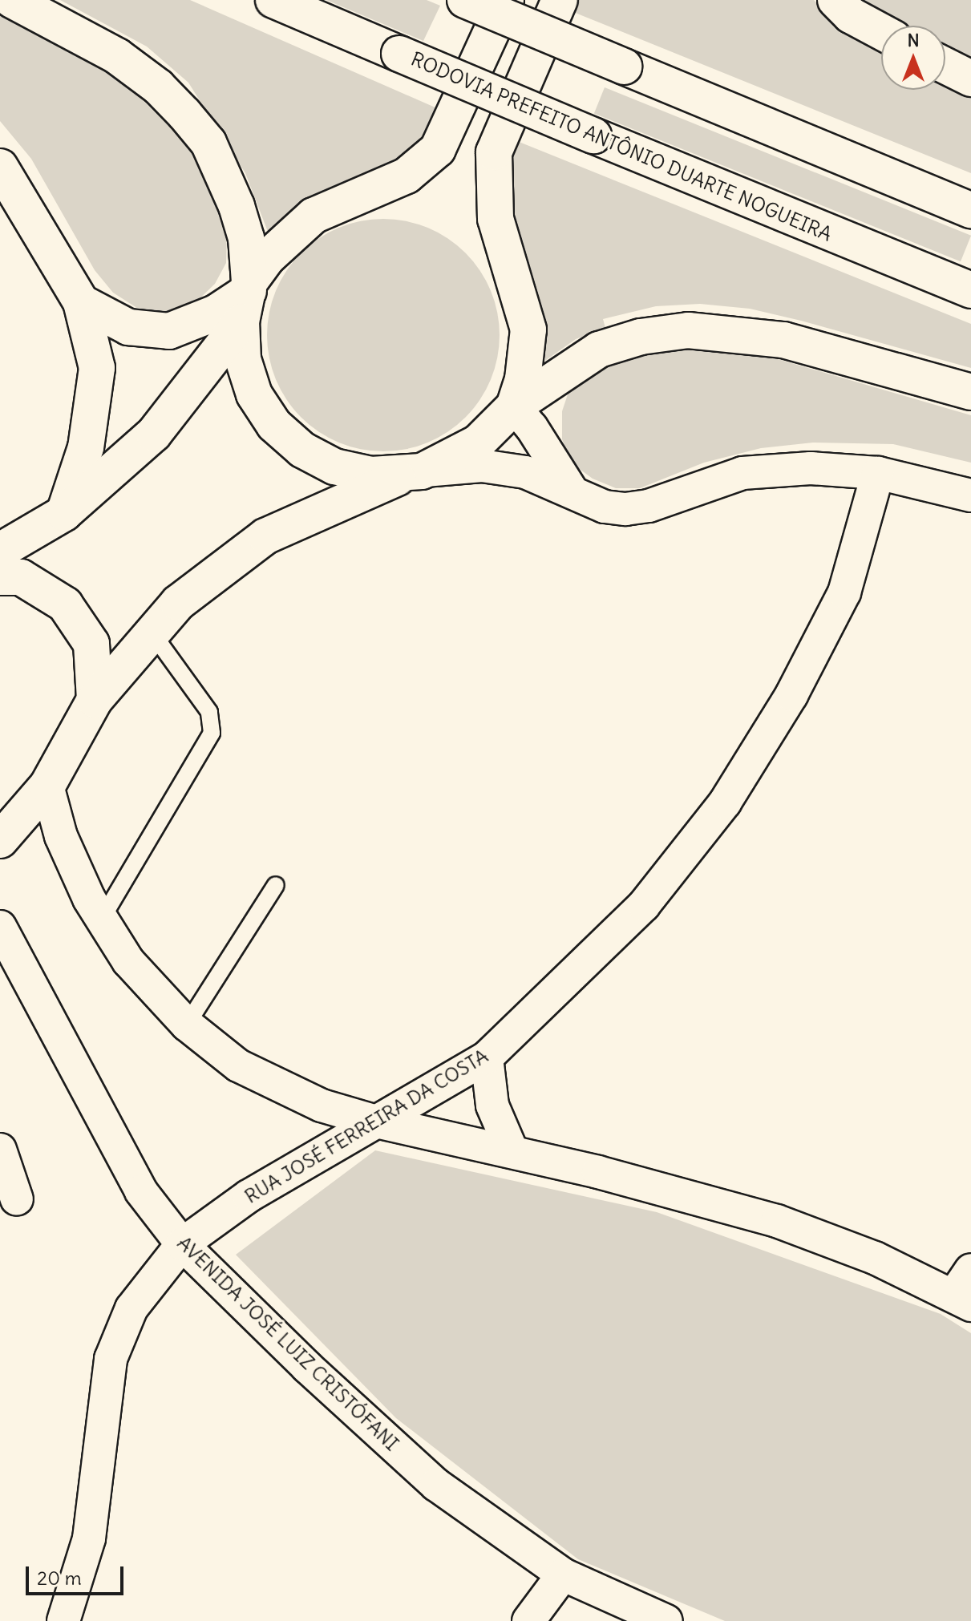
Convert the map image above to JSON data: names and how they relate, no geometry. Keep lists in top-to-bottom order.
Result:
{
  "streets": {
    "main road": ["RODOVIA PREFEITO ANTÔNIO DUARTE NOGUEIRA"],
    "street": ["RUA JOSÉ FERREIRA DA COSTA", "AVENIDA JOSÉ LUIZ CRISTÓFANI"]
  },
  "crossings": [
    ["RUA JOSÉ FERREIRA DA COSTA", "AVENIDA JOSÉ LUIZ CRISTÓFANI"]
  ],
  "scale_bar": "20 m",
  "north": "top"
}
